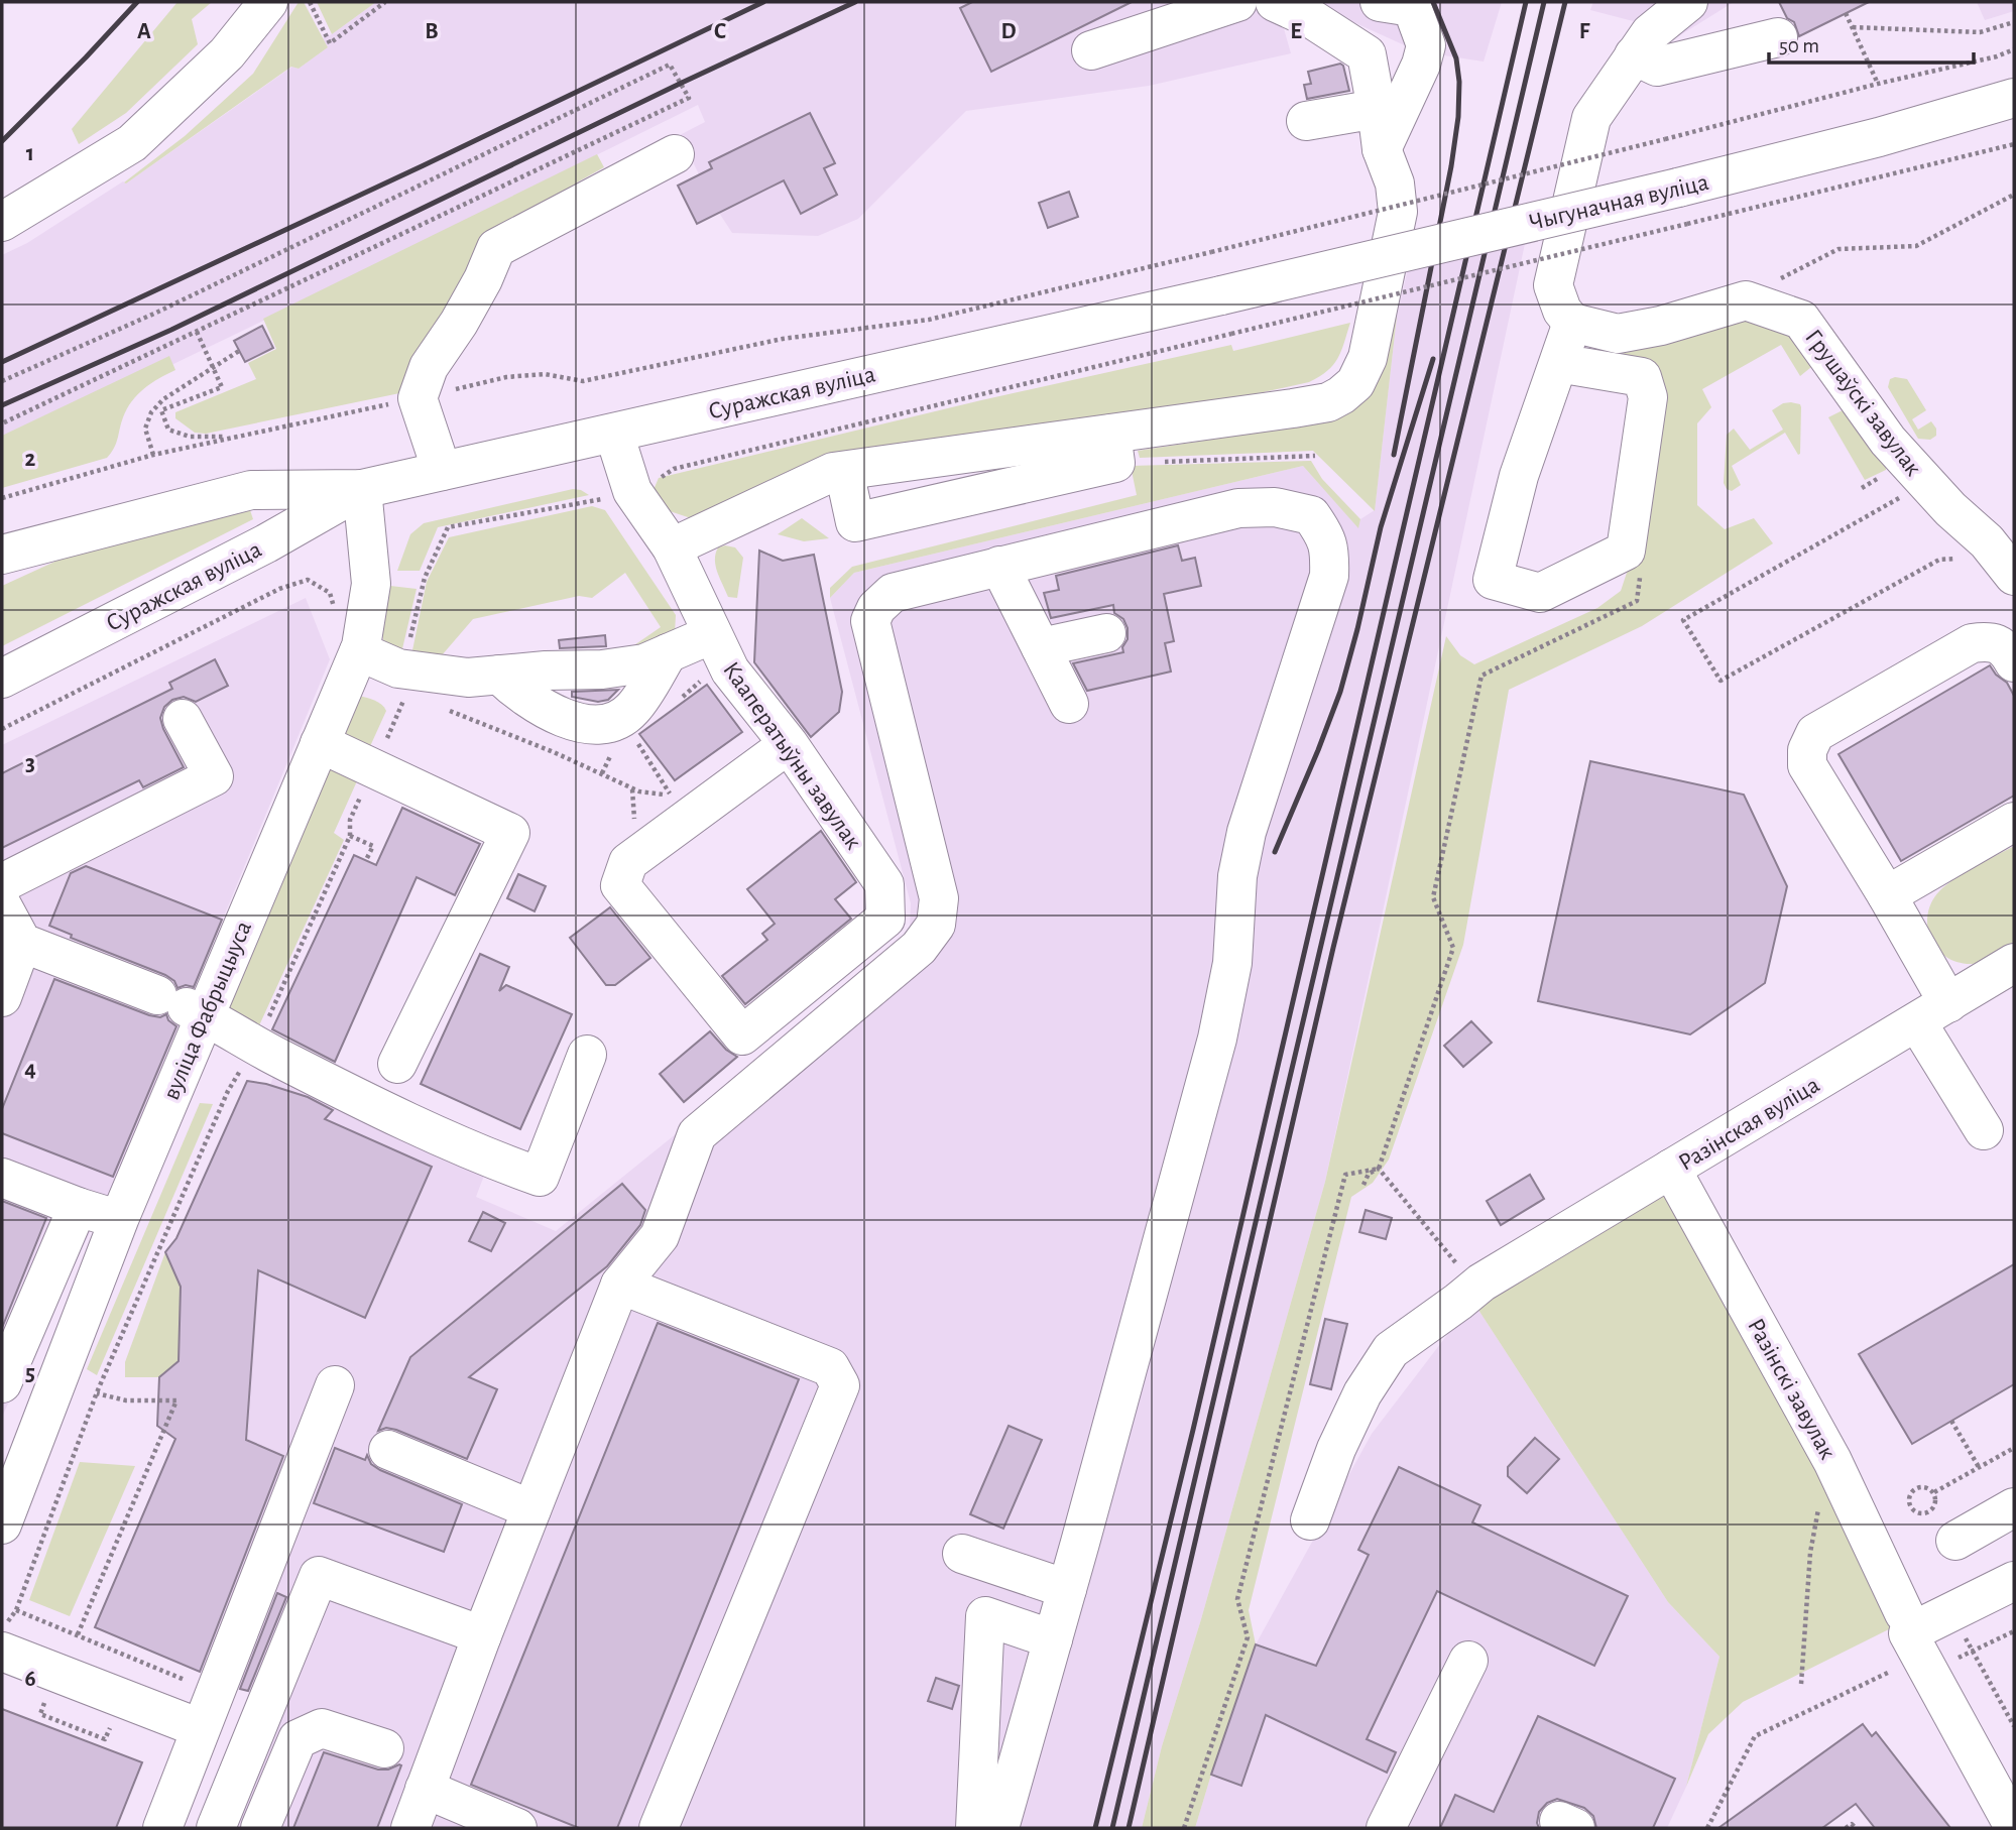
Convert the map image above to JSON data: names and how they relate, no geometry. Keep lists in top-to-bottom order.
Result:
{
  "streets": {
    "street": [
      "Чыгуначная вуліца",
      "Суражская вуліца",
      "Грушаўскі завулак",
      "Кааператыўны завулак",
      "вуліца Фабрыцыуса",
      "Разінская вуліца",
      "Разінскі завулак"
    ]
  },
  "crossings": [
    ["Чыгуначная вуліца", "Суражская вуліца"],
    ["Суражская вуліца", "Кааператыўны завулак"],
    ["Суражская вуліца", "вуліца Фабрыцыуса"],
    ["Разінская вуліца", "Разінскі завулак"]
  ],
  "scale_bar": "50 m",
  "grid": {
    "columns": [
      "A",
      "B",
      "C",
      "D",
      "E",
      "F"
    ],
    "rows": [
      "1",
      "2",
      "3",
      "4",
      "5",
      "6"
    ]
  }
}
